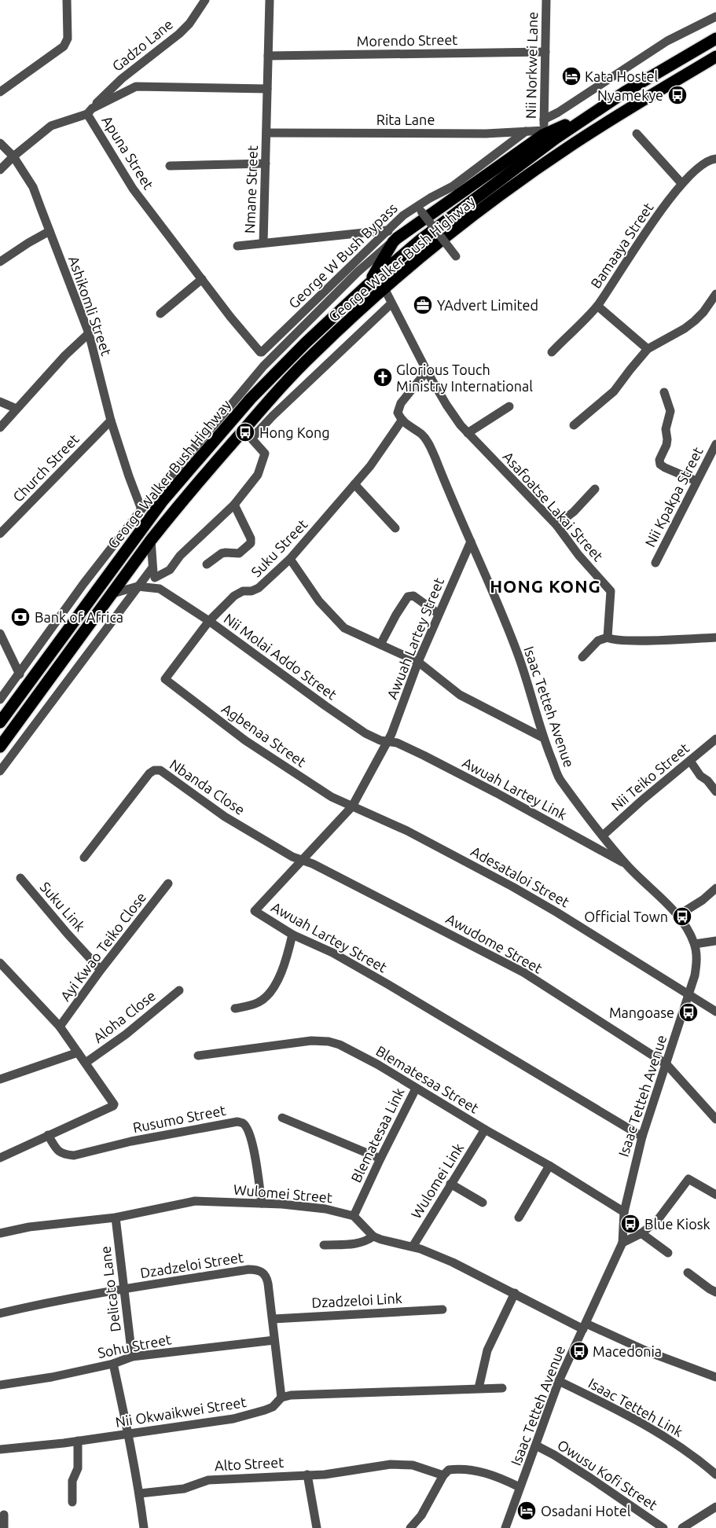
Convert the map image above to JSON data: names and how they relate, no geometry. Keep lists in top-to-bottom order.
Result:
{
  "streets": {
    "highway": ["George Walker Bush Highway"],
    "street": [
      "Morendo Street",
      "Gadzo Lane",
      "Nii Norkwei Lane",
      "Rita Lane",
      "Apuna Street",
      "Nmane Street",
      "Bamaaya Street",
      "George W Bush Bypass",
      "Ashikomli Street",
      "Church Street",
      "Nii Kpakpa Street",
      "Asafoatse Lakai Street",
      "Suku Street",
      "Awuah Lartey Street",
      "Nii Molai Addo Street",
      "Isaac Tetteh Avenue",
      "Agbenaa Street",
      "Nii Teiko Street",
      "Nbanda Close",
      "Awuah Lartey Link",
      "Adesataloi Street",
      "Suku Link",
      "Awudome Street",
      "Ayi Kwao Teiko Close",
      "Aloha Close",
      "Blematesaa Street",
      "Rusumo Street",
      "Blematesaa Link",
      "Wulomei Link",
      "Wulomei Street",
      "Dzadzeloi Street",
      "Delicato Lane",
      "Dzadzeloi Link",
      "Sohu Street",
      "Isaac Tetteh Link",
      "Nii Okwaikwei Street",
      "Alto Street",
      "Owusu Kofi Street"
    ]
  },
  "crossings": [
    ["Morendo Street", "Nii Norkwei Lane"],
    ["Morendo Street", "Nmane Street"],
    ["Gadzo Lane", "Apuna Street"],
    ["Nii Norkwei Lane", "Rita Lane"],
    ["Rita Lane", "Nmane Street"],
    ["Rita Lane", "George W Bush Bypass"],
    ["Apuna Street", "Nmane Street"],
    ["Apuna Street", "George W Bush Bypass"],
    ["Nmane Street", "George W Bush Bypass"],
    ["George Walker Bush Highway", "Asafoatse Lakai Street"],
    ["George Walker Bush Highway", "Nii Molai Addo Street"],
    ["Ashikomli Street", "Church Street"],
    ["Suku Street", "Nii Molai Addo Street"],
    ["Suku Street", "Isaac Tetteh Avenue"],
    ["Suku Street", "Agbenaa Street"],
    ["Awuah Lartey Street", "Nii Molai Addo Street"],
    ["Awuah Lartey Street", "Isaac Tetteh Avenue"],
    ["Awuah Lartey Street", "Agbenaa Street"],
    ["Awuah Lartey Street", "Nbanda Close"],
    ["Awuah Lartey Street", "Awuah Lartey Link"],
    ["Awuah Lartey Street", "Adesataloi Street"],
    ["Awuah Lartey Street", "Awudome Street"],
    ["Nii Molai Addo Street", "Awuah Lartey Link"],
    ["Isaac Tetteh Avenue", "Nii Teiko Street"],
    ["Isaac Tetteh Avenue", "Awuah Lartey Link"],
    ["Isaac Tetteh Avenue", "Adesataloi Street"],
    ["Isaac Tetteh Avenue", "Awudome Street"],
    ["Isaac Tetteh Avenue", "Blematesaa Street"],
    ["Isaac Tetteh Avenue", "Isaac Tetteh Link"],
    ["Isaac Tetteh Avenue", "Owusu Kofi Street"],
    ["Agbenaa Street", "Adesataloi Street"],
    ["Nbanda Close", "Awudome Street"],
    ["Suku Link", "Ayi Kwao Teiko Close"],
    ["Blematesaa Street", "Blematesaa Link"],
    ["Blematesaa Street", "Wulomei Link"],
    ["Rusumo Street", "Wulomei Street"],
    ["Blematesaa Link", "Wulomei Street"],
    ["Wulomei Street", "Delicato Lane"],
    ["Dzadzeloi Street", "Delicato Lane"],
    ["Dzadzeloi Street", "Dzadzeloi Link"],
    ["Dzadzeloi Street", "Sohu Street"],
    ["Dzadzeloi Street", "Nii Okwaikwei Street"],
    ["Delicato Lane", "Sohu Street"]
  ],
  "districts": ["HONG KONG"],
  "places": {
    "hotel": ["Kata Hostel", "Osadani Hotel"],
    "bus stop": [
      "Nyamekye",
      "Hong Kong",
      "Official Town",
      "Mangoase",
      "Blue Kiosk",
      "Macedonia"
    ],
    "office": ["YAdvert Limited"],
    "church": ["Glorious Touch Ministry International"],
    "bank": ["Bank of Africa"]
  }
}
